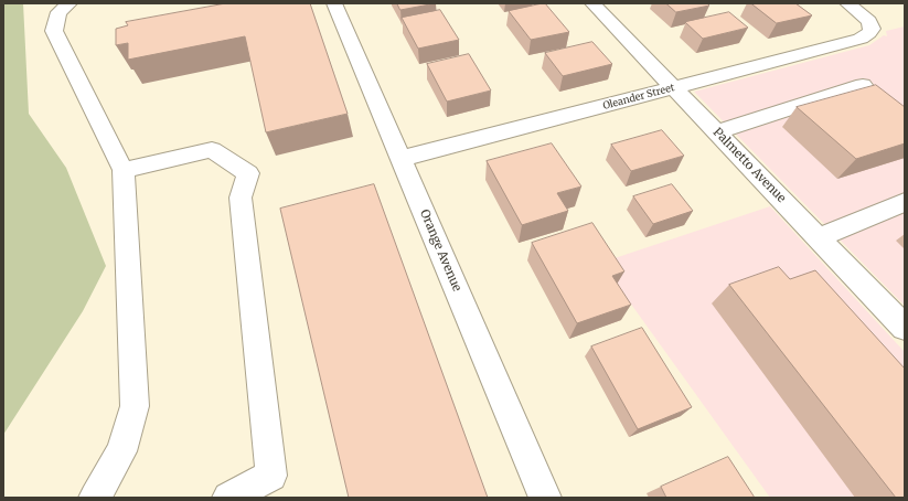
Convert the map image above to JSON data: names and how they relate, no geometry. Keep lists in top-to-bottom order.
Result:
{
  "streets": {
    "street": ["Oleander Street", "Palmetto Avenue", "Orange Avenue"]
  },
  "crossings": [
    ["Oleander Street", "Palmetto Avenue"],
    ["Oleander Street", "Orange Avenue"]
  ]
}
